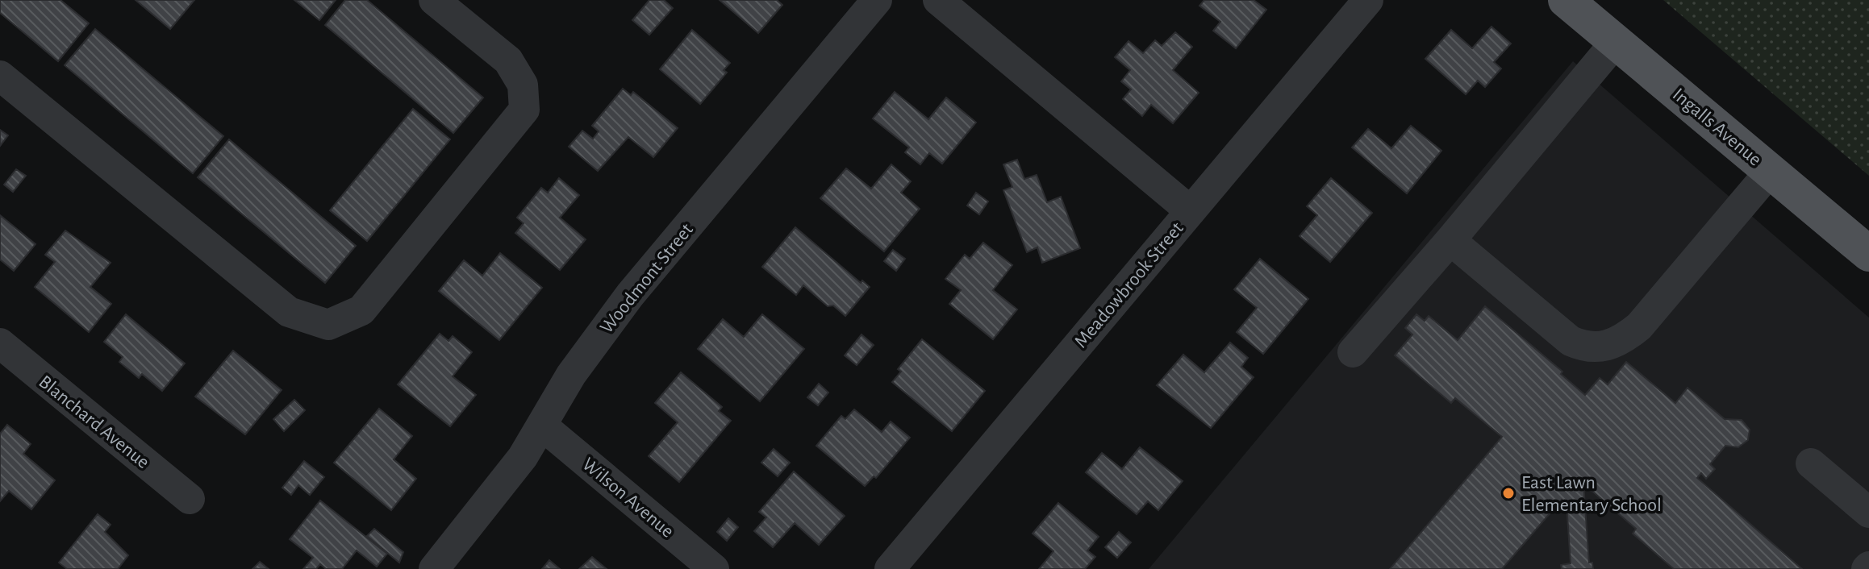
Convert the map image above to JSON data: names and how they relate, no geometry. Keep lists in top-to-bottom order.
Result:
{
  "streets": {
    "main road": ["Ingalls Avenue"],
    "street": [
      "Woodmont Street",
      "Meadowbrook Street",
      "Blanchard Avenue",
      "Wilson Avenue"
    ]
  },
  "crossings": [
    ["Woodmont Street", "Wilson Avenue"]
  ],
  "places": ["East Lawn Elementary School"]
}
